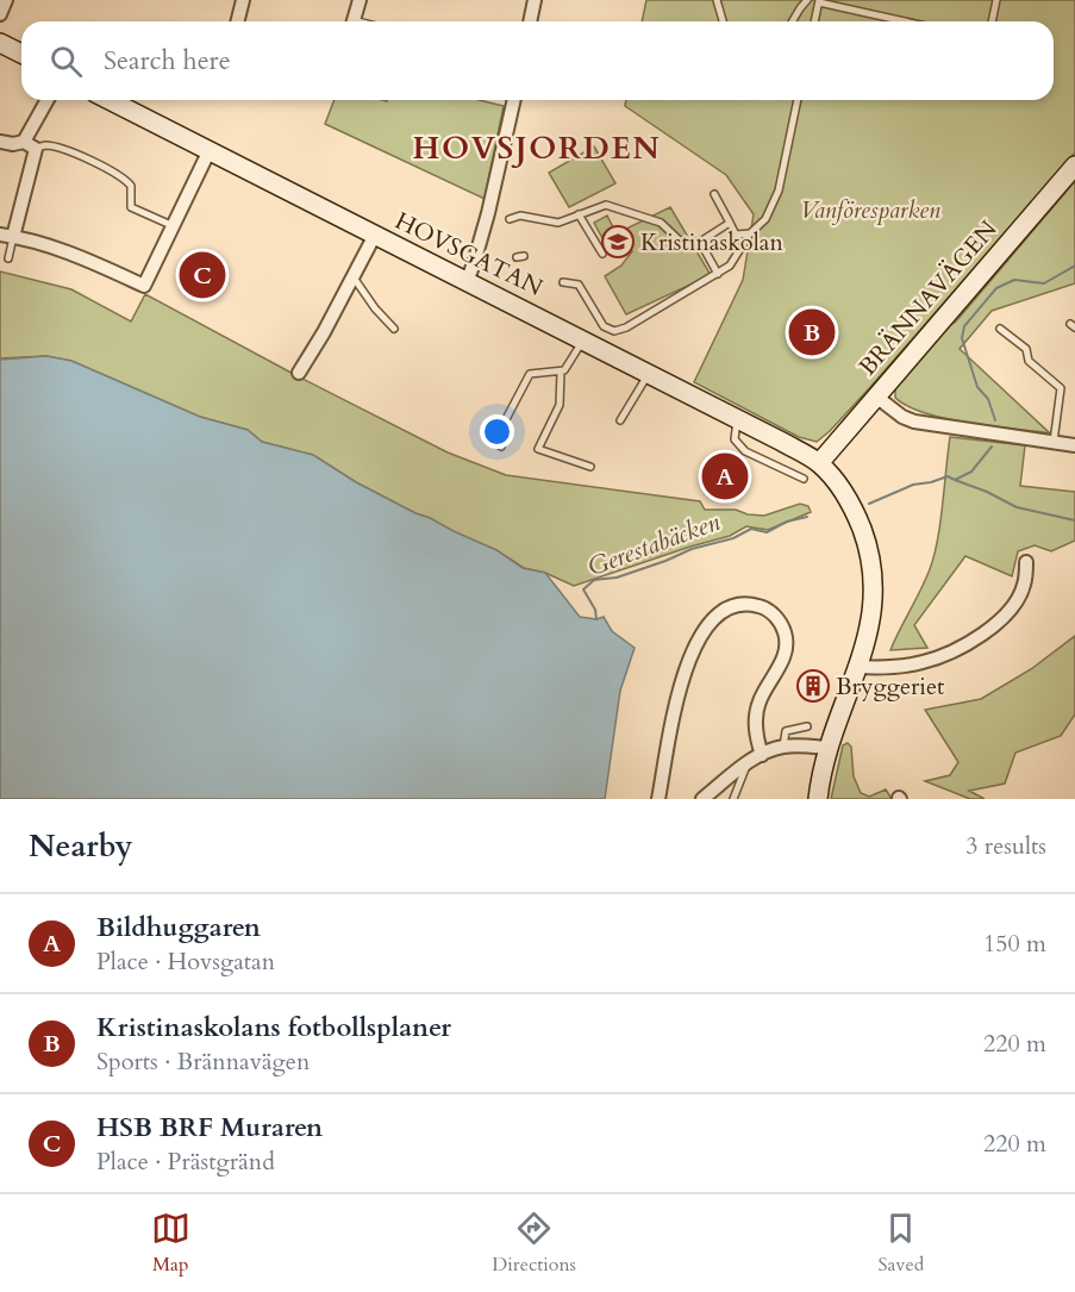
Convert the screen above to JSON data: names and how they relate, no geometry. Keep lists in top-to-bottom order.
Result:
{
  "streets": {
    "main road": ["HOVSGATAN", "BRÄNNAVÄGEN"]
  },
  "crossings": [
    ["HOVSGATAN", "BRÄNNAVÄGEN"]
  ],
  "districts": ["HOVSJORDEN"],
  "water": ["Gerestabäcken"],
  "parks": ["Vanföresparken"],
  "places": {
    "school or university": ["Kristinaskolan"],
    "building": ["Bryggeriet"]
  },
  "page": {
    "search": "Search here",
    "pins": ["C", "B", "A"],
    "heading": ["Nearby", "3 results"],
    "list": [
      {
        "mark": "A",
        "name": "Bildhuggaren",
        "note": "Place · Hovsgatan",
        "value": "150 m"
      },
      {
        "mark": "B",
        "name": "Kristinaskolans fotbollsplaner",
        "note": "Sports · Brännavägen",
        "value": "220 m"
      },
      {
        "mark": "C",
        "name": "HSB BRF Muraren",
        "note": "Place · Prästgränd",
        "value": "220 m"
      }
    ],
    "nav": ["Map", "Directions", "Saved"]
  }
}
